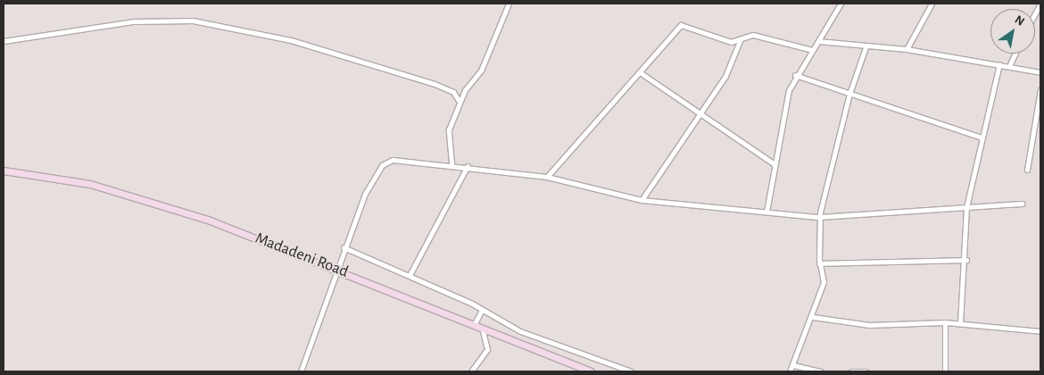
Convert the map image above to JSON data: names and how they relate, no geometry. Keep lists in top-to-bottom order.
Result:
{
  "streets": {
    "street": ["Madadeni Road"]
  },
  "north": "top right"
}
